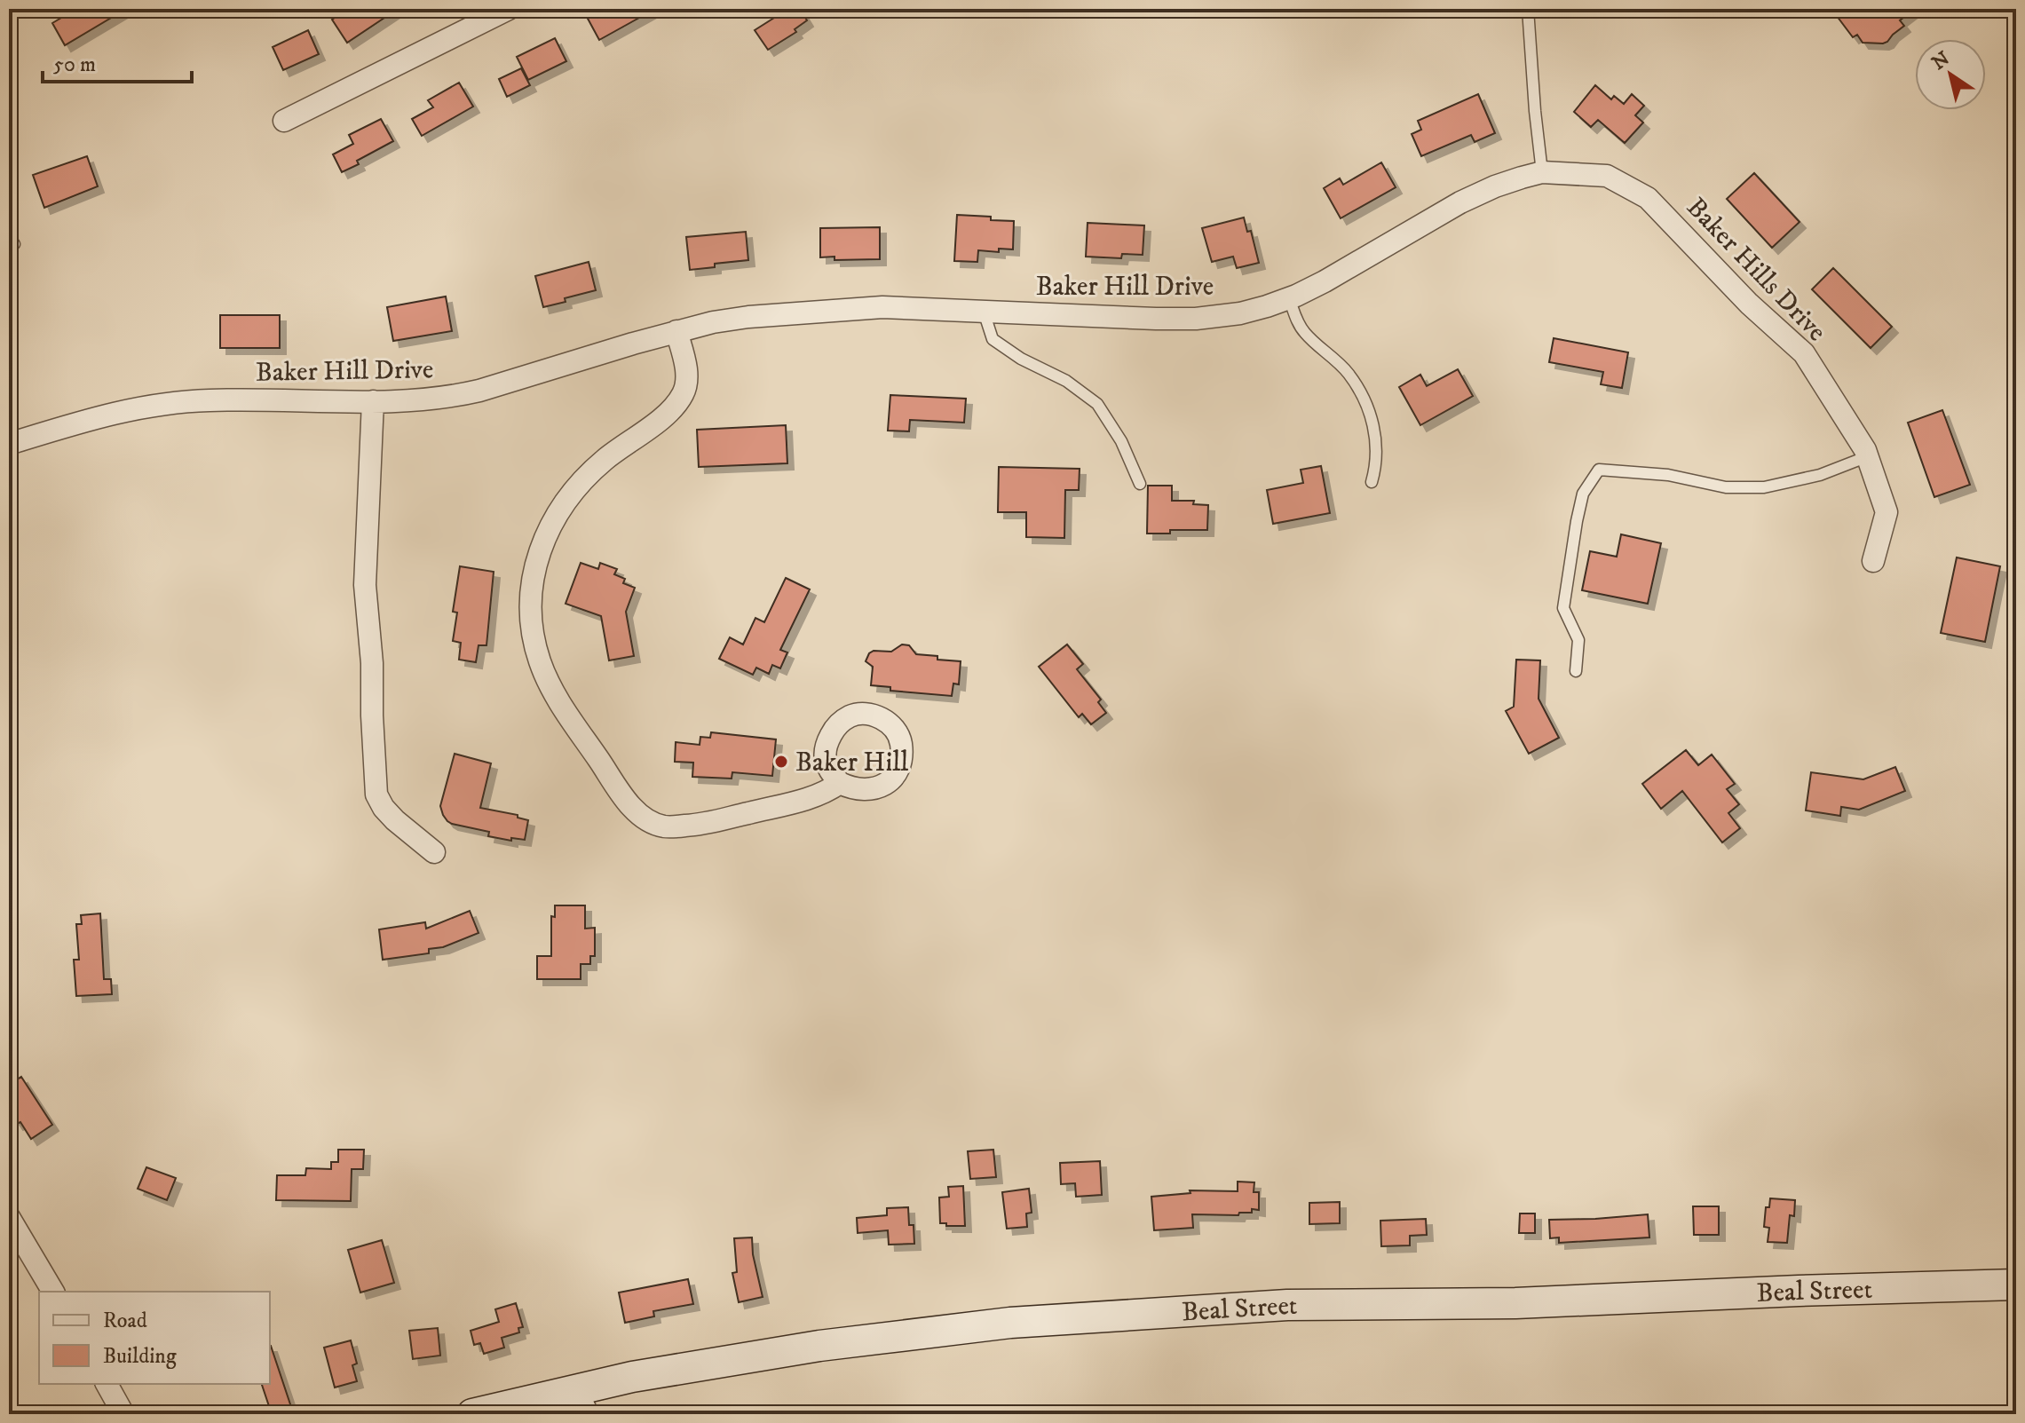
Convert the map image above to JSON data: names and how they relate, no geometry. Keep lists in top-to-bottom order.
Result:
{
  "streets": {
    "street": ["Baker Hills Drive", "Baker Hill Drive", "Beal Street"]
  },
  "crossings": [
    ["Baker Hills Drive", "Baker Hill Drive"]
  ],
  "places": ["Baker Hill"],
  "legend": ["Road", "Building"],
  "scale_bar": "50 m",
  "north": "top left"
}
